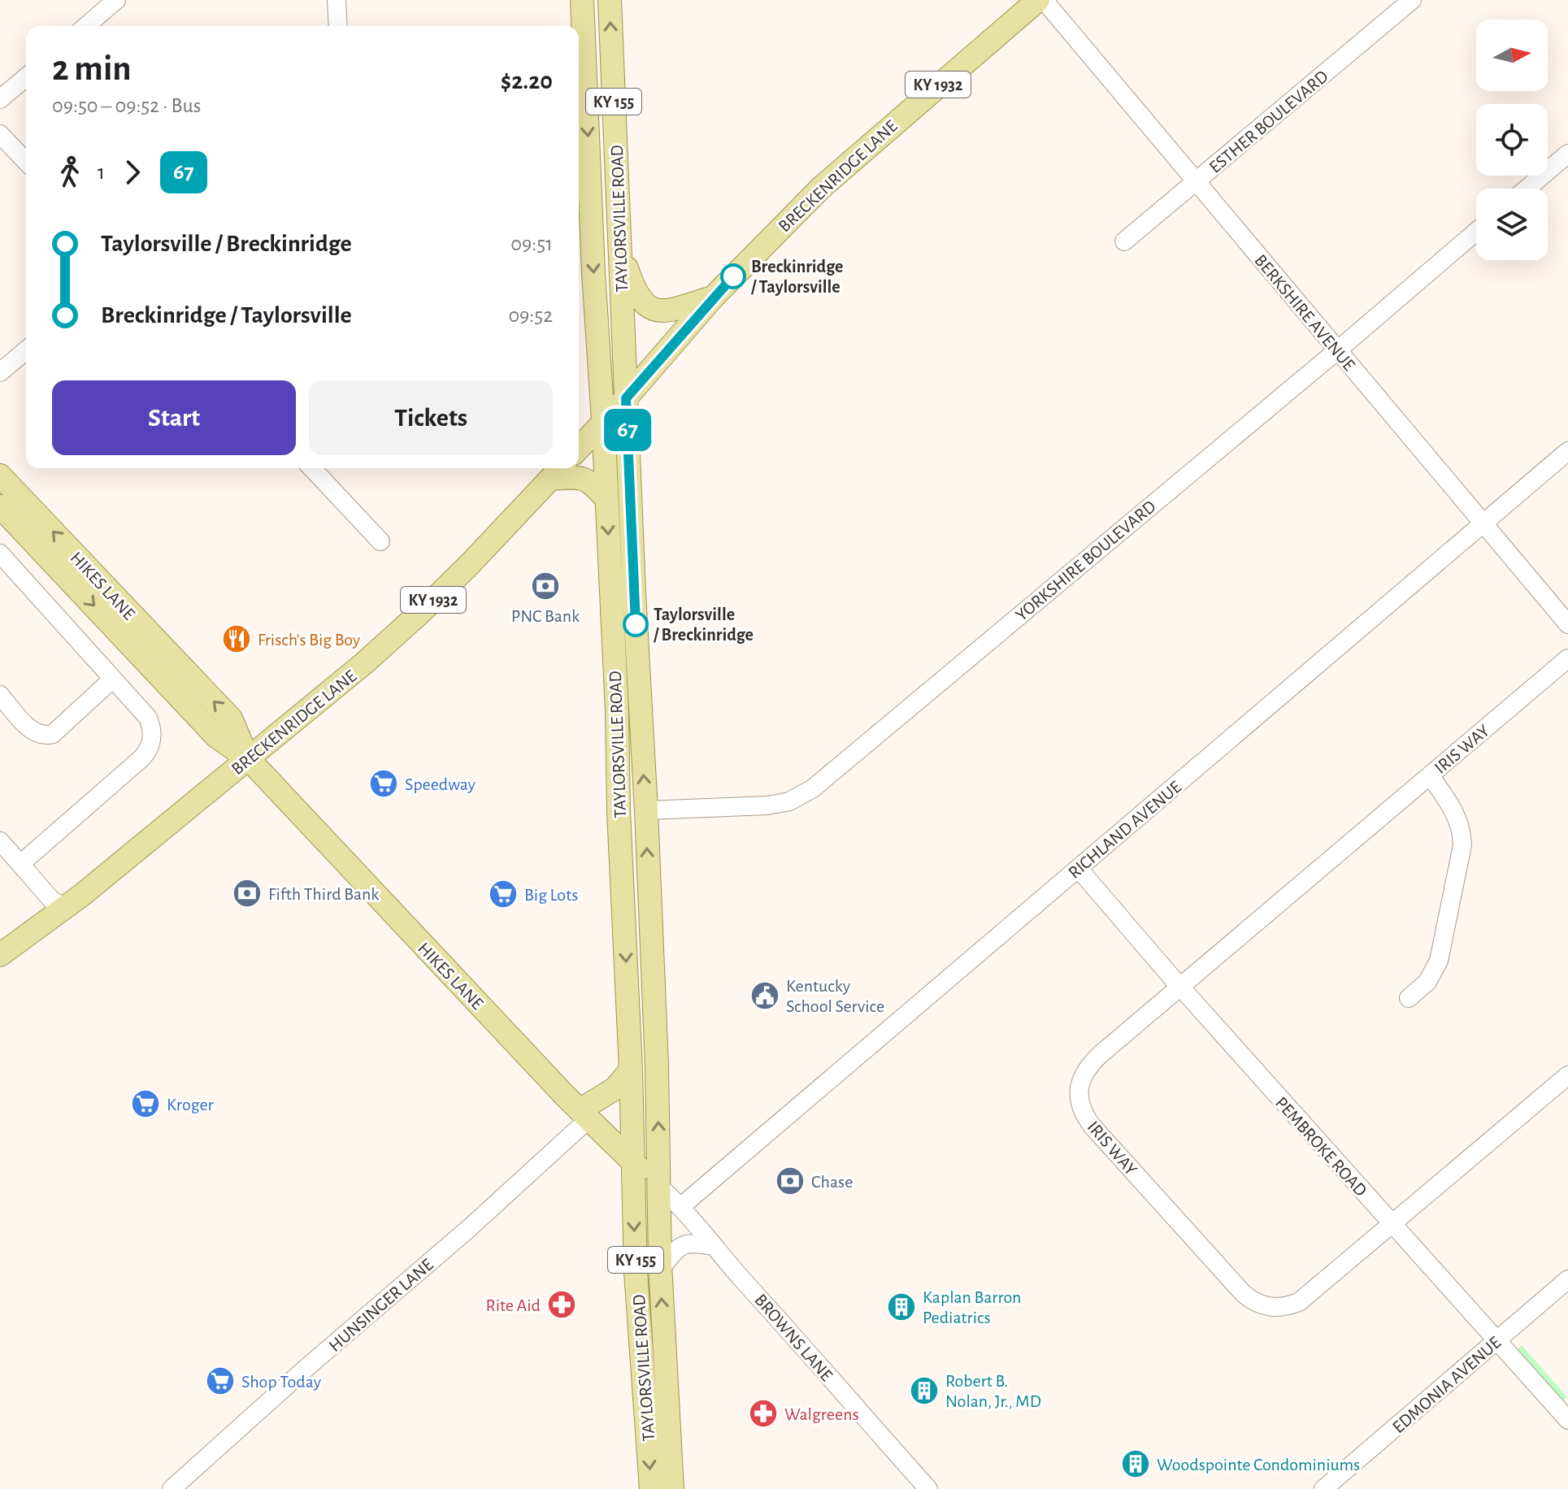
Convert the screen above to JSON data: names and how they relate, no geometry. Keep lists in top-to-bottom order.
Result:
{
  "streets": {
    "main road": [
      "KY 1932",
      "KY 155",
      "BRECKENRIDGE LANE",
      "TAYLORSVILLE ROAD",
      "HIKES LANE"
    ],
    "street": [
      "ESTHER BOULEVARD",
      "BERKSHIRE AVENUE",
      "YORKSHIRE BOULEVARD",
      "IRIS WAY",
      "RICHLAND AVENUE",
      "PEMBROKE ROAD",
      "HUNSINGER LANE",
      "BROWNS LANE",
      "EDMONIA AVENUE"
    ]
  },
  "crossings": [
    ["ESTHER BOULEVARD", "BERKSHIRE AVENUE"],
    ["BRECKENRIDGE LANE", "TAYLORSVILLE ROAD"],
    ["BRECKENRIDGE LANE", "HIKES LANE"],
    ["TAYLORSVILLE ROAD", "YORKSHIRE BOULEVARD"],
    ["TAYLORSVILLE ROAD", "HIKES LANE"],
    ["TAYLORSVILLE ROAD", "BROWNS LANE"],
    ["BERKSHIRE AVENUE", "YORKSHIRE BOULEVARD"],
    ["BERKSHIRE AVENUE", "RICHLAND AVENUE"],
    ["HIKES LANE", "HUNSINGER LANE"],
    ["HIKES LANE", "BROWNS LANE"],
    ["IRIS WAY", "PEMBROKE ROAD"],
    ["RICHLAND AVENUE", "PEMBROKE ROAD"],
    ["RICHLAND AVENUE", "BROWNS LANE"],
    ["PEMBROKE ROAD", "EDMONIA AVENUE"]
  ],
  "places": {
    "other": ["Breckinridge / Taylorsville", "Taylorsville / Breckinridge"],
    "bank": ["PNC Bank", "Fifth Third Bank", "Chase"],
    "restaurant": ["Frisch's Big Boy"],
    "supermarket": [
      "Speedway",
      "Big Lots",
      "Kroger",
      "Shop Today"
    ],
    "public building": ["Kentucky School Service"],
    "pharmacy": ["Rite Aid", "Walgreens"],
    "building": ["Kaplan Barron Pediatrics", "Robert B. Nolan, Jr., MD", "Woodspointe Condominiums"]
  },
  "lines": ["bus line 67"],
  "north": "right",
  "page": {
    "on_map": "67",
    "heading": ["2 min", "09:50 – 09:52 · Bus", "$2.20"],
    "legs": ["1", "67"],
    "list": [
      {
        "name": "Taylorsville / Breckinridge",
        "value": "09:51"
      },
      {
        "name": "Breckinridge / Taylorsville",
        "value": "09:52"
      }
    ],
    "buttons": ["Start", "Tickets"]
  }
}
